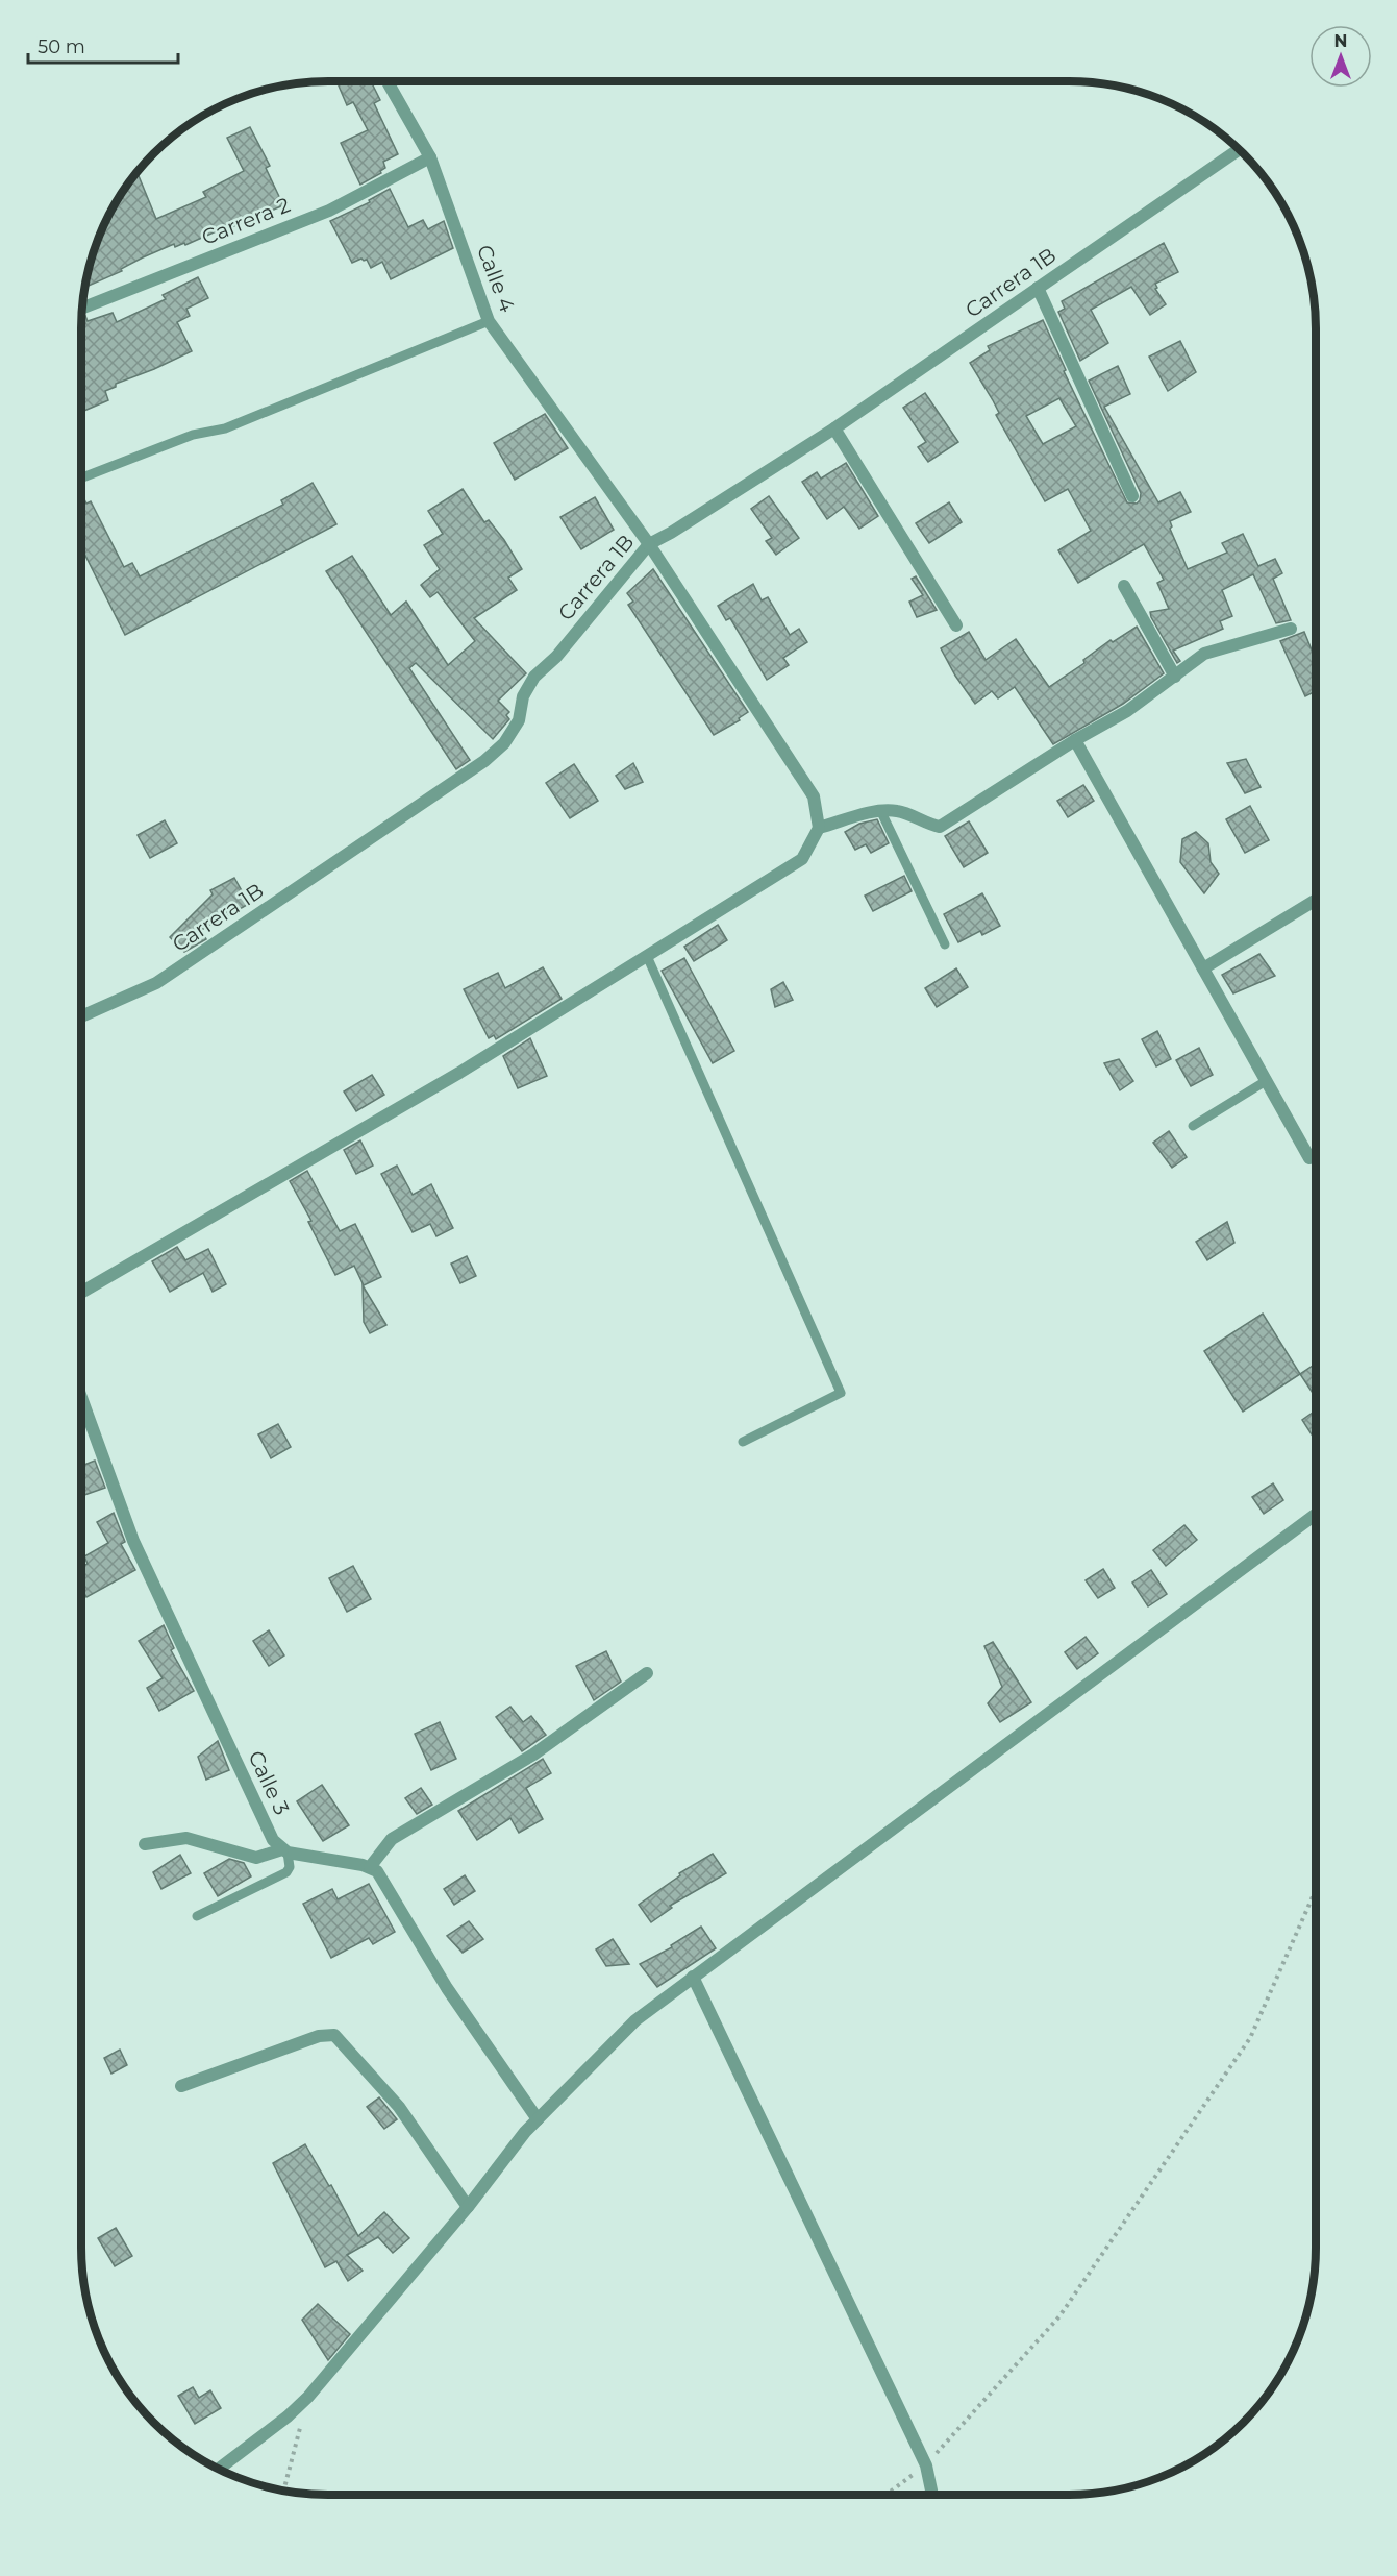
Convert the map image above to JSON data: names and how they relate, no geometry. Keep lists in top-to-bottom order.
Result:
{
  "streets": {
    "street": [
      "Carrera 2",
      "Calle 4",
      "Carrera 1B",
      "Calle 3"
    ]
  },
  "crossings": [
    ["Carrera 2", "Calle 4"],
    ["Calle 4", "Carrera 1B"]
  ],
  "scale_bar": "50 m",
  "north": "top"
}
